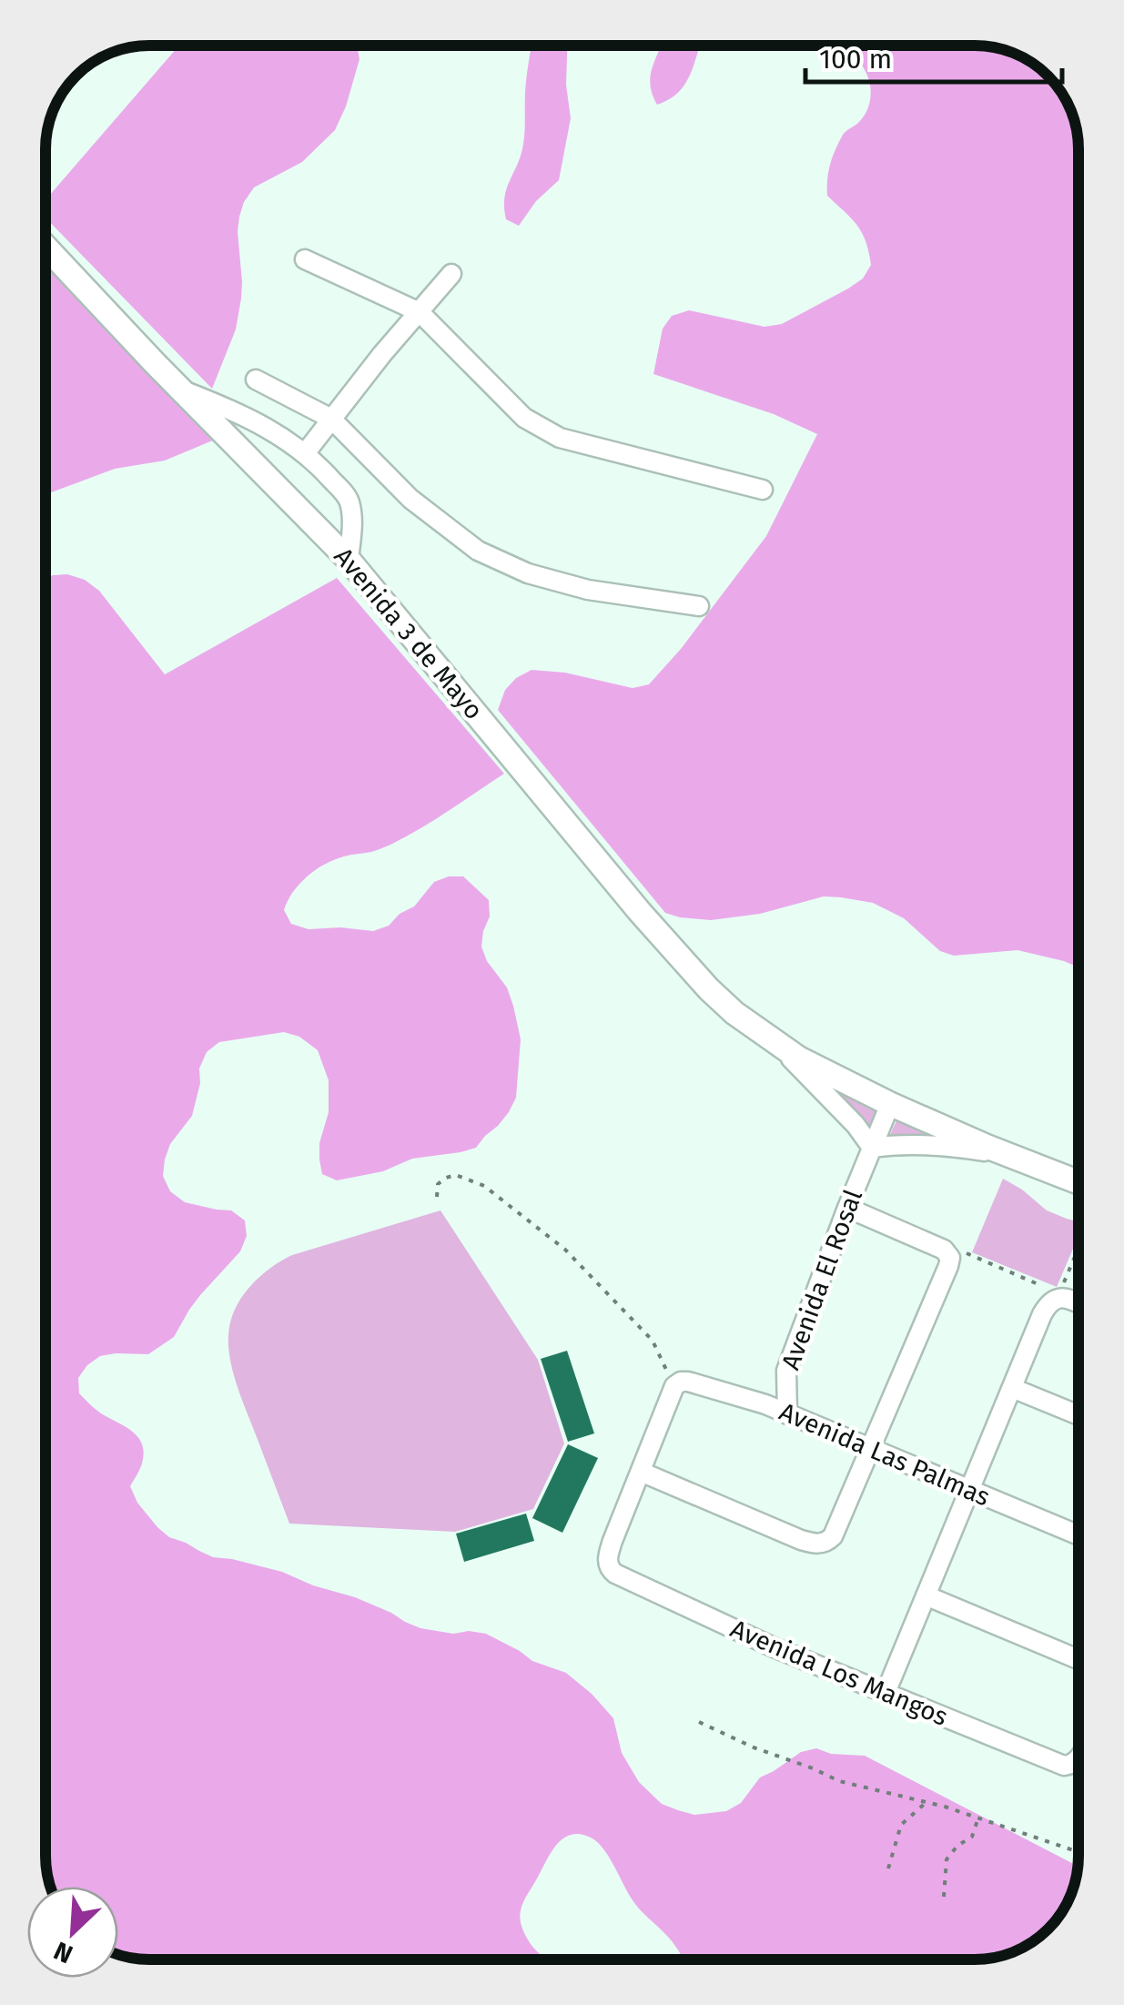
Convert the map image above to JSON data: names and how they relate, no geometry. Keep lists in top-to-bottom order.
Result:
{
  "streets": {
    "street": [
      "Avenida 3 de Mayo",
      "Avenida El Rosal",
      "Avenida Las Palmas",
      "Avenida Los Mangos"
    ]
  },
  "crossings": [
    ["Avenida 3 de Mayo", "Avenida El Rosal"],
    ["Avenida El Rosal", "Avenida Las Palmas"]
  ],
  "scale_bar": "100 m",
  "north": "bottom left"
}
